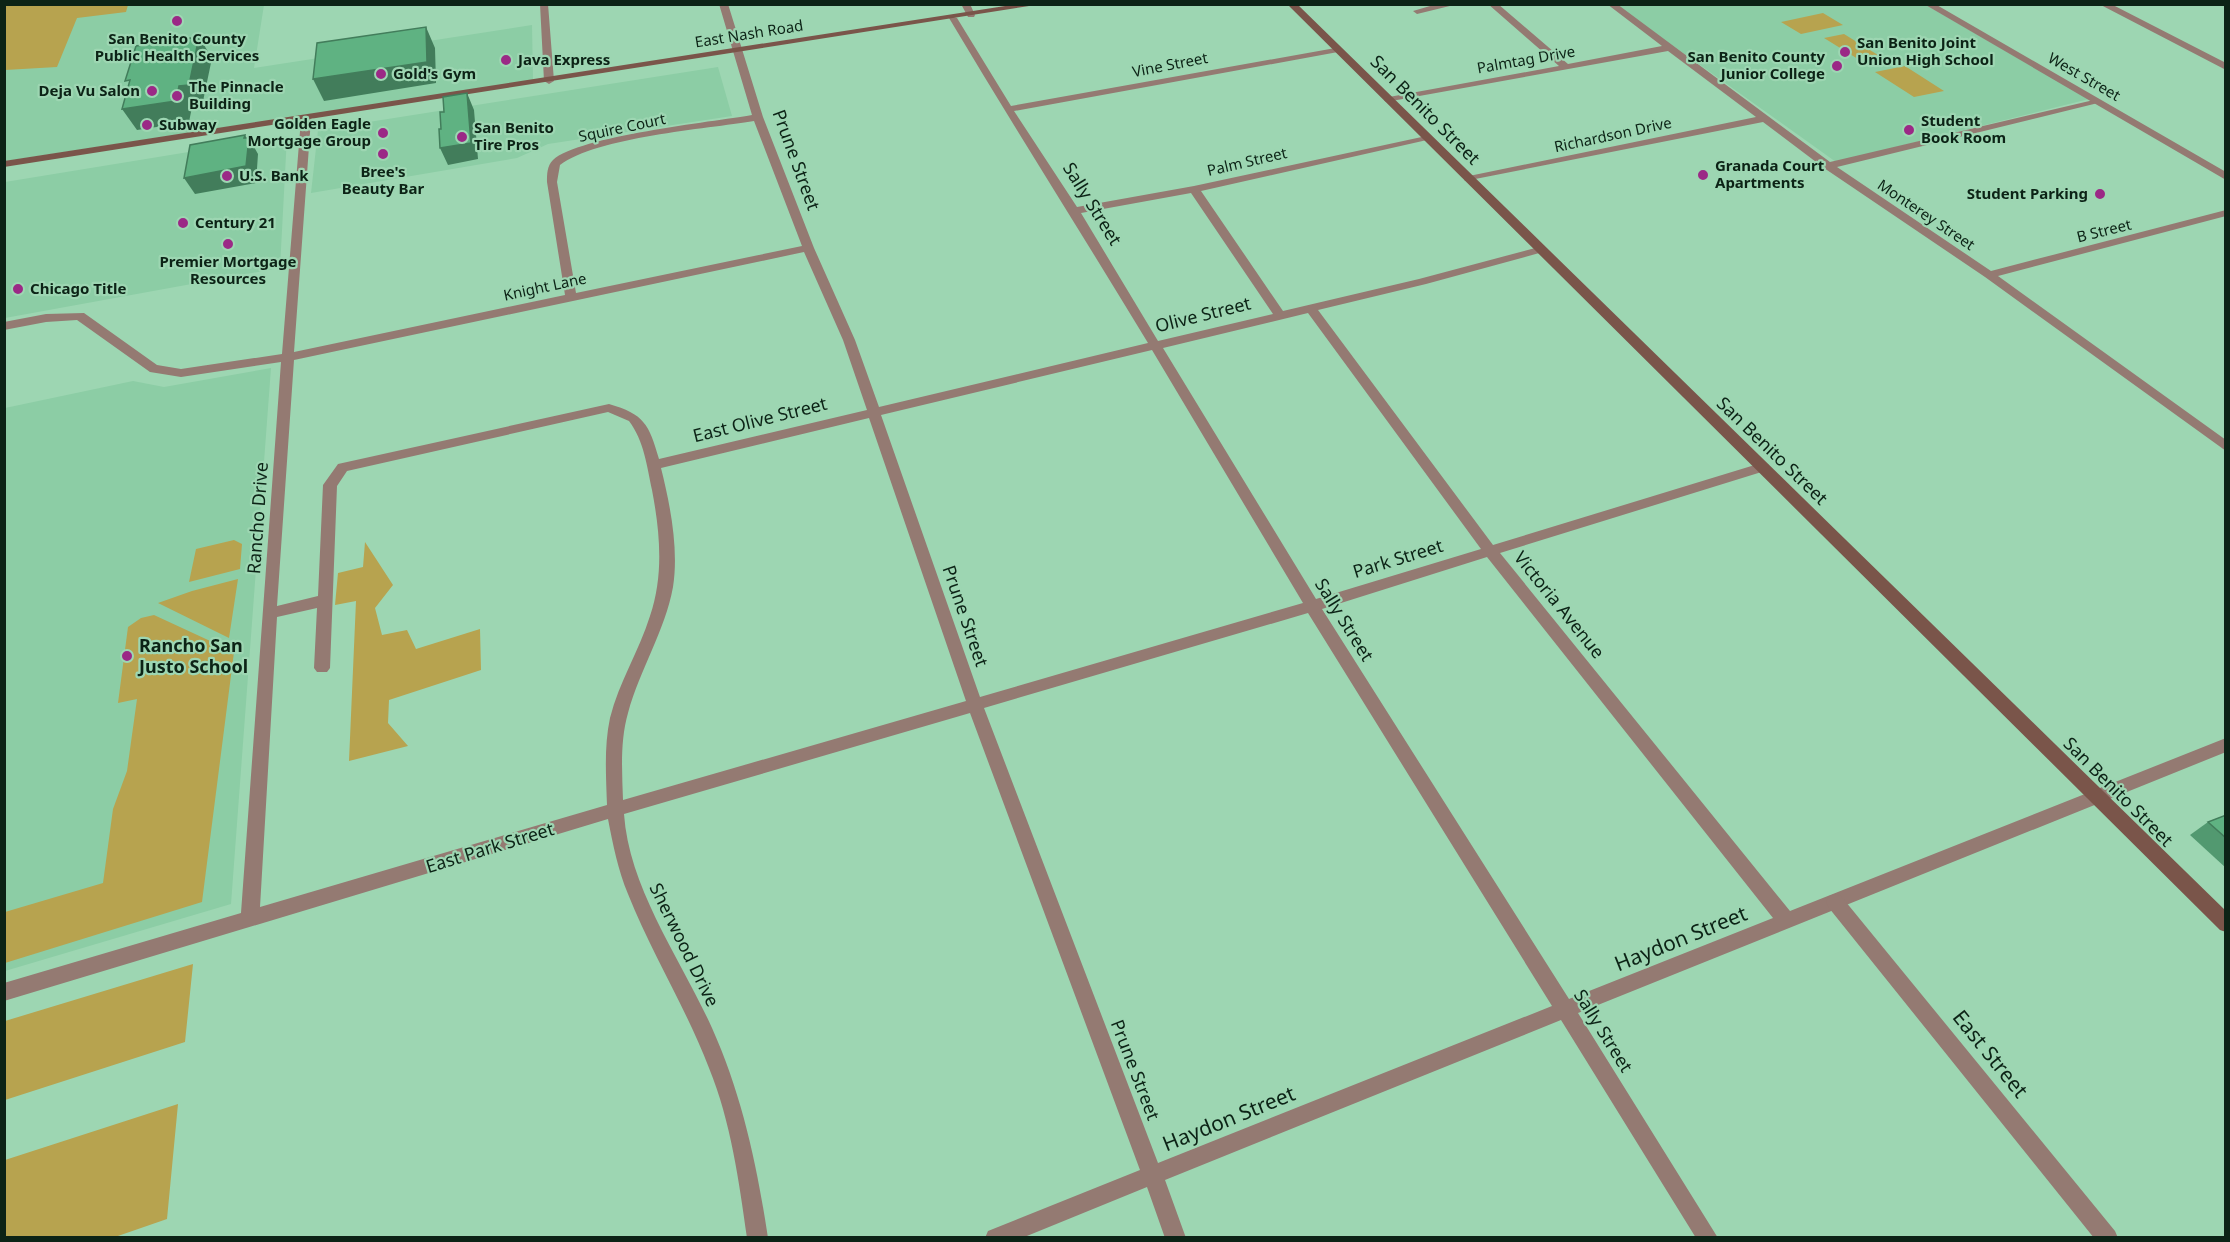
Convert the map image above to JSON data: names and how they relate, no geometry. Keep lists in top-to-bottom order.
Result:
{
  "streets": {
    "main road": ["East Nash Road", "San Benito Street"],
    "street": [
      "Palmtag Drive",
      "Vine Street",
      "West Street",
      "Squire Court",
      "Richardson Drive",
      "Prune Street",
      "Palm Street",
      "Sally Street",
      "Monterey Street",
      "B Street",
      "Knight Lane",
      "Olive Street",
      "East Olive Street",
      "Rancho Drive",
      "Park Street",
      "Victoria Avenue",
      "East Park Street",
      "Haydon Street",
      "Sherwood Drive",
      "East Street"
    ]
  },
  "crossings": [
    ["East Nash Road", "Prune Street"],
    ["East Nash Road", "Sally Street"],
    ["East Nash Road", "Rancho Drive"],
    ["Palmtag Drive", "San Benito Street"],
    ["Palmtag Drive", "Monterey Street"],
    ["Vine Street", "San Benito Street"],
    ["Vine Street", "Sally Street"],
    ["San Benito Street", "Richardson Drive"],
    ["San Benito Street", "Palm Street"],
    ["San Benito Street", "Olive Street"],
    ["San Benito Street", "Park Street"],
    ["San Benito Street", "Haydon Street"],
    ["Squire Court", "Prune Street"],
    ["Squire Court", "Knight Lane"],
    ["Richardson Drive", "Monterey Street"],
    ["Prune Street", "Knight Lane"],
    ["Prune Street", "Olive Street"],
    ["Prune Street", "East Olive Street"],
    ["Prune Street", "Park Street"],
    ["Prune Street", "East Park Street"],
    ["Prune Street", "Haydon Street"],
    ["Palm Street", "Sally Street"],
    ["Sally Street", "Olive Street"],
    ["Sally Street", "Park Street"],
    ["Sally Street", "Haydon Street"],
    ["Monterey Street", "B Street"],
    ["Knight Lane", "Rancho Drive"],
    ["Olive Street", "East Olive Street"],
    ["Olive Street", "Victoria Avenue"],
    ["East Olive Street", "Sherwood Drive"],
    ["Rancho Drive", "East Park Street"],
    ["Park Street", "Victoria Avenue"],
    ["Park Street", "East Park Street"],
    ["Victoria Avenue", "Haydon Street"],
    ["East Park Street", "Sherwood Drive"],
    ["Haydon Street", "East Street"]
  ],
  "places": [
    "San Benito County Public Health Services",
    "San Benito Joint Union High School",
    "Java Express",
    "San Benito County Junior College",
    "Gold's Gym",
    "Deja Vu Salon",
    "The Pinnacle Building",
    "Subway",
    "Student Book Room",
    "Golden Eagle Mortgage Group",
    "San Benito Tire Pros",
    "Bree's Beauty Bar",
    "Granada Court Apartments",
    "U.S. Bank",
    "Student Parking",
    "Century 21",
    "Premier Mortgage Resources",
    "Chicago Title",
    "Rancho San Justo School"
  ]
}
